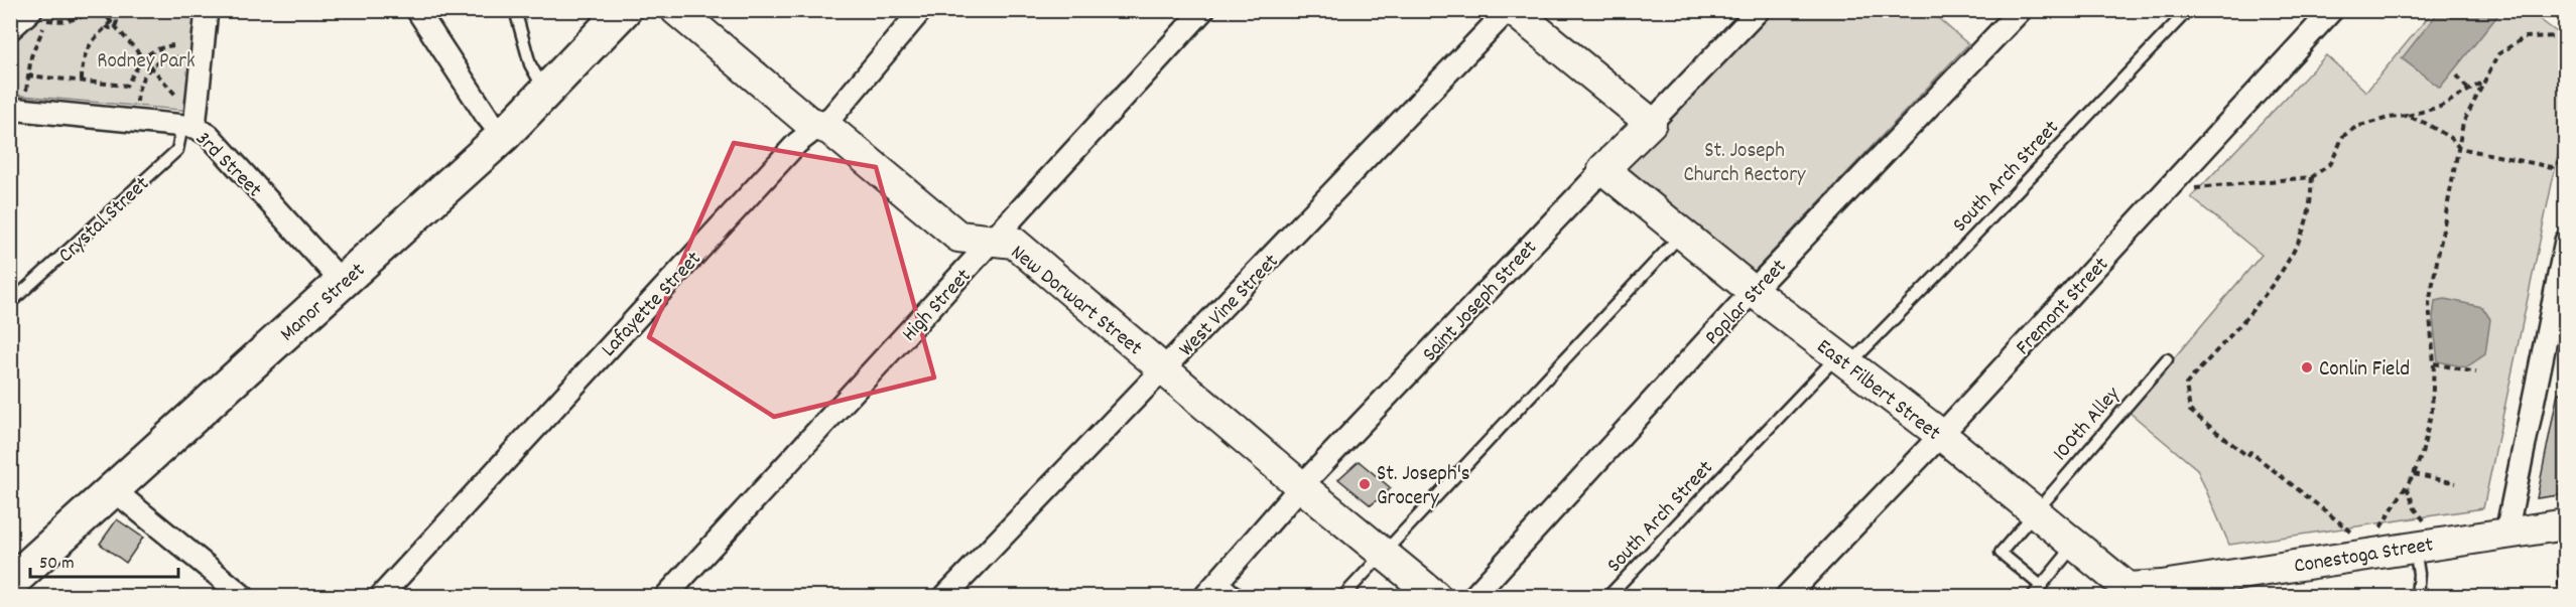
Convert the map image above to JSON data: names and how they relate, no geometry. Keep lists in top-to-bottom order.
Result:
{
  "streets": {
    "main road": ["Manor Street"],
    "street": [
      "3rd Street",
      "Crystal Street",
      "New Dorwart Street",
      "Saint Joseph Street",
      "Poplar Street",
      "Lafayette Street",
      "High Street",
      "West Vine Street",
      "Fremont Street",
      "East Filbert Street",
      "Conestoga Street"
    ],
    "lane": ["South Arch Street", "100th Alley"]
  },
  "crossings": [
    ["3rd Street", "Crystal Street"],
    ["3rd Street", "Manor Street"],
    ["South Arch Street", "East Filbert Street"],
    ["New Dorwart Street", "Saint Joseph Street"],
    ["New Dorwart Street", "Lafayette Street"],
    ["New Dorwart Street", "High Street"],
    ["New Dorwart Street", "West Vine Street"],
    ["Saint Joseph Street", "East Filbert Street"],
    ["Poplar Street", "East Filbert Street"],
    ["Fremont Street", "East Filbert Street"],
    ["East Filbert Street", "100th Alley"],
    ["East Filbert Street", "Conestoga Street"]
  ],
  "parks": ["Rodney Park", "St. Joseph Church Rectory"],
  "places": ["Conlin Field", "St. Joseph's Grocery"],
  "scale_bar": "50 m"
}
